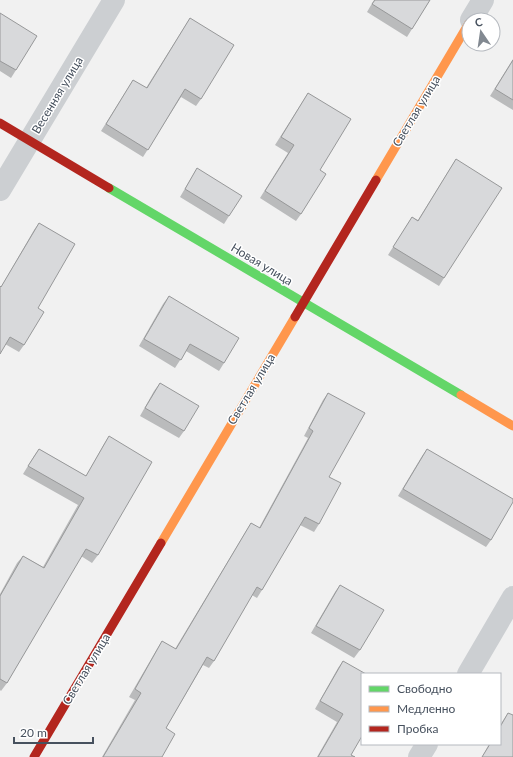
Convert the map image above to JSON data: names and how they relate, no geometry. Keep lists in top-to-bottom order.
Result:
{
  "streets": {
    "street": ["Весенняя улица", "Светлая улица", "Новая улица"]
  },
  "crossings": [
    ["Весенняя улица", "Новая улица"],
    ["Светлая улица", "Новая улица"]
  ],
  "legend": ["Свободно", "Медленно", "Пробка"],
  "scale_bar": "20 m",
  "north": "top"
}
